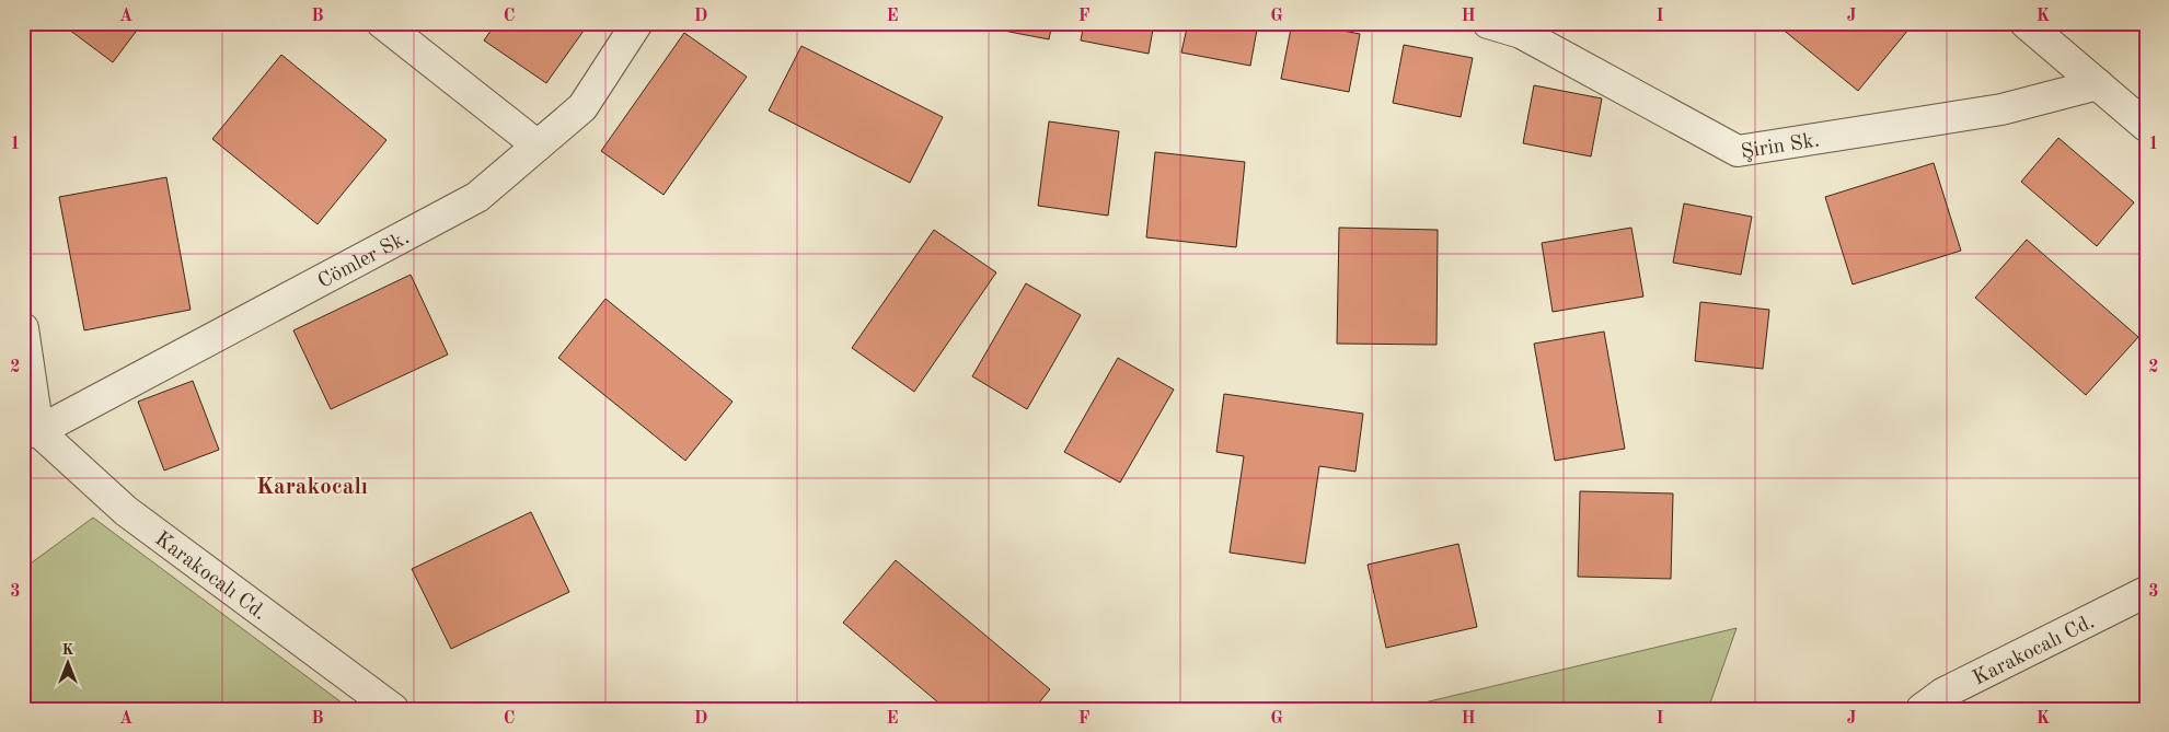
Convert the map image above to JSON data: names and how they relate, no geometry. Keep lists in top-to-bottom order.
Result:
{
  "streets": {
    "street": ["Şirin Sk.", "Cömler Sk.", "Karakocalı Cd."]
  },
  "crossings": [
    ["Cömler Sk.", "Karakocalı Cd."]
  ],
  "districts": ["Karakocalı"],
  "north": "top",
  "grid": {
    "columns": [
      "A",
      "B",
      "C",
      "D",
      "E",
      "F",
      "G",
      "H",
      "I",
      "J",
      "K"
    ],
    "rows": ["1", "2", "3"]
  }
}
